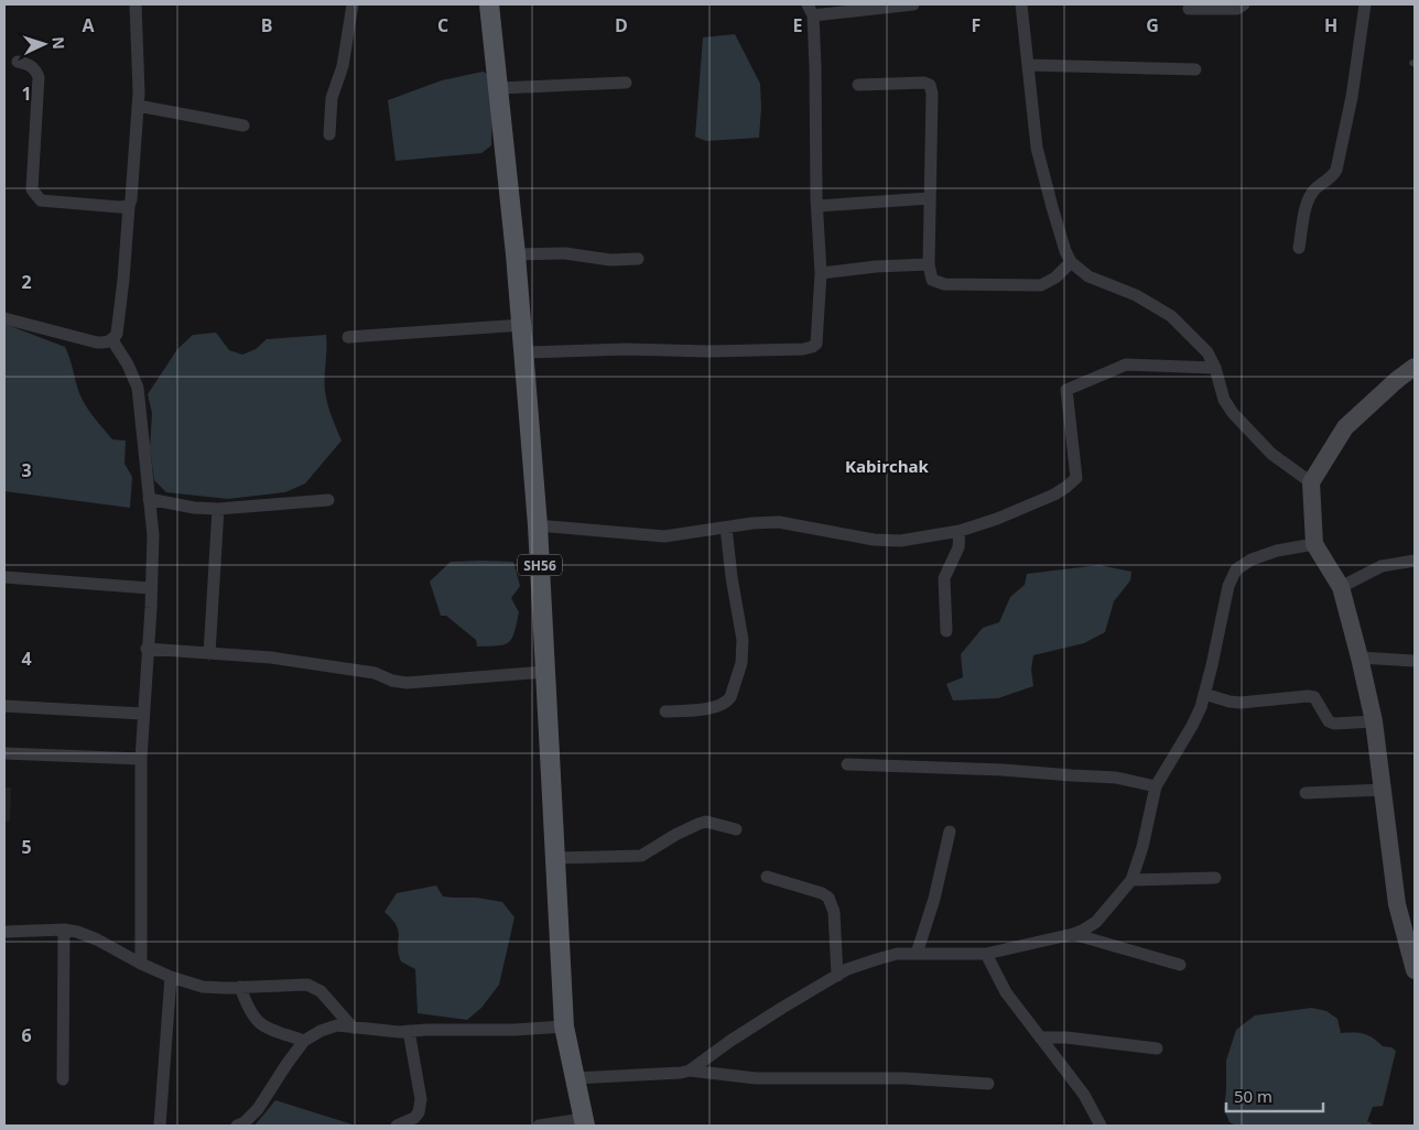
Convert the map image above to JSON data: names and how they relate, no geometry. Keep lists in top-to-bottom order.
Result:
{
  "streets": {
    "main road": ["SH56"]
  },
  "districts": ["Kabirchak"],
  "scale_bar": "50 m",
  "north": "right",
  "grid": {
    "columns": [
      "A",
      "B",
      "C",
      "D",
      "E",
      "F",
      "G",
      "H"
    ],
    "rows": [
      "1",
      "2",
      "3",
      "4",
      "5",
      "6"
    ]
  }
}
